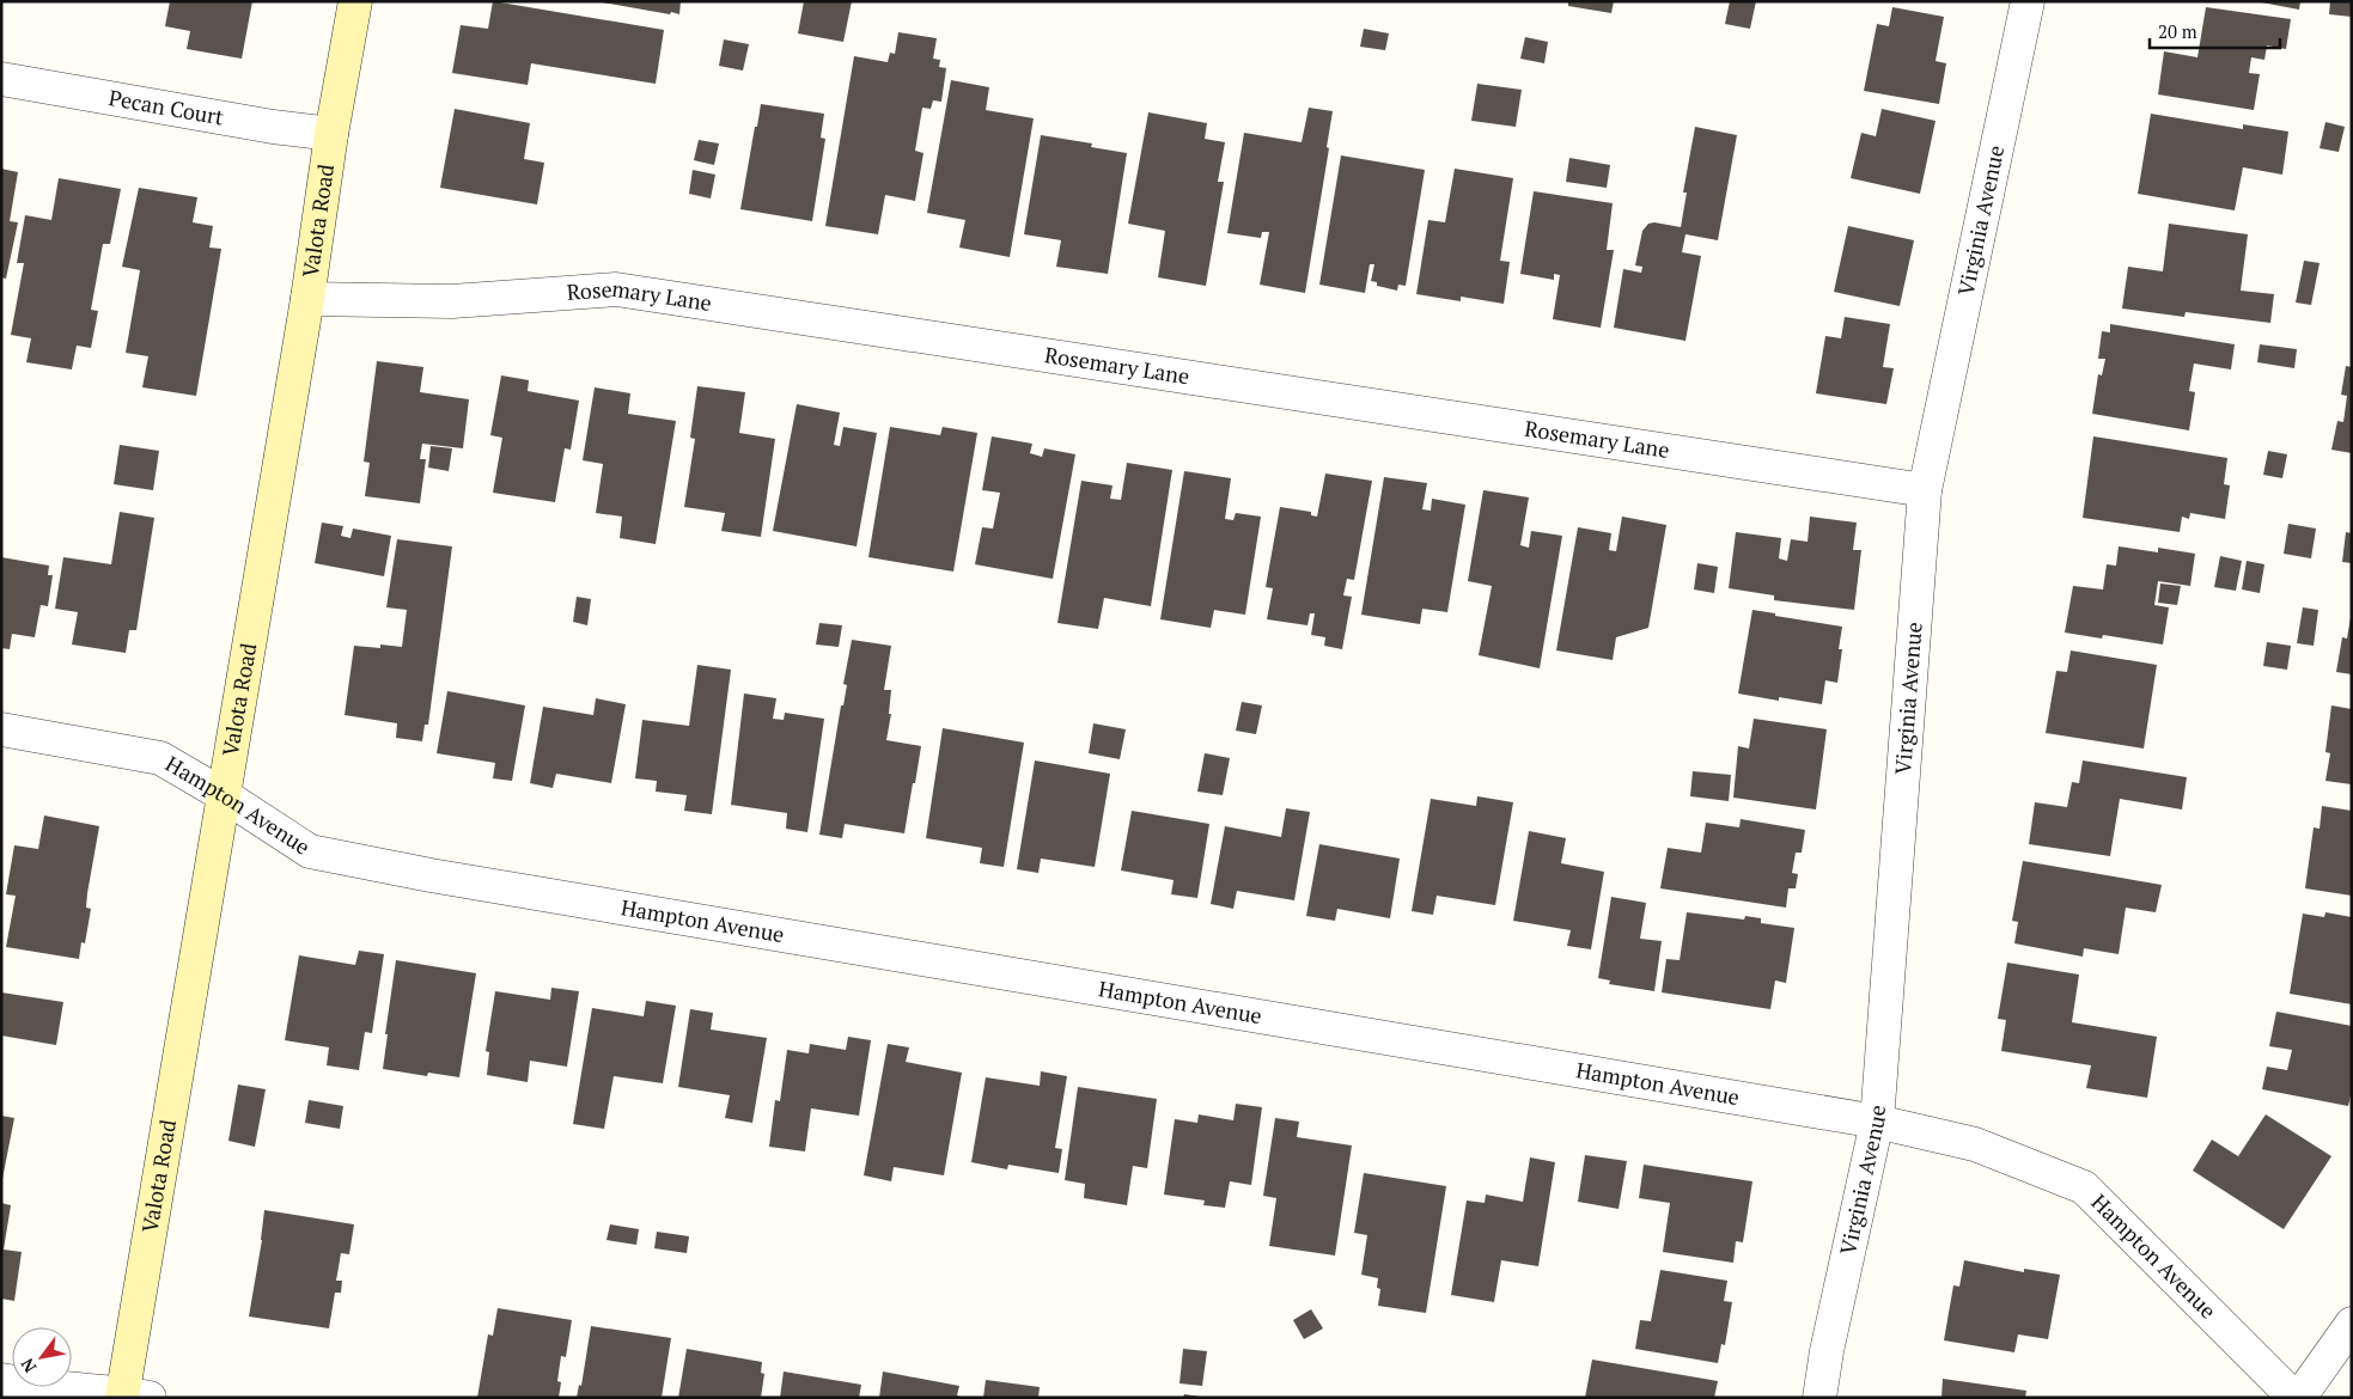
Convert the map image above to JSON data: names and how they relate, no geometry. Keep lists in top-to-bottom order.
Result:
{
  "streets": {
    "street": [
      "Pecan Court",
      "Virginia Avenue",
      "Valota Road",
      "Rosemary Lane",
      "Hampton Avenue"
    ]
  },
  "crossings": [
    ["Pecan Court", "Valota Road"],
    ["Virginia Avenue", "Rosemary Lane"],
    ["Virginia Avenue", "Hampton Avenue"],
    ["Valota Road", "Rosemary Lane"],
    ["Valota Road", "Hampton Avenue"]
  ],
  "scale_bar": "20 m",
  "north": "bottom left"
}
